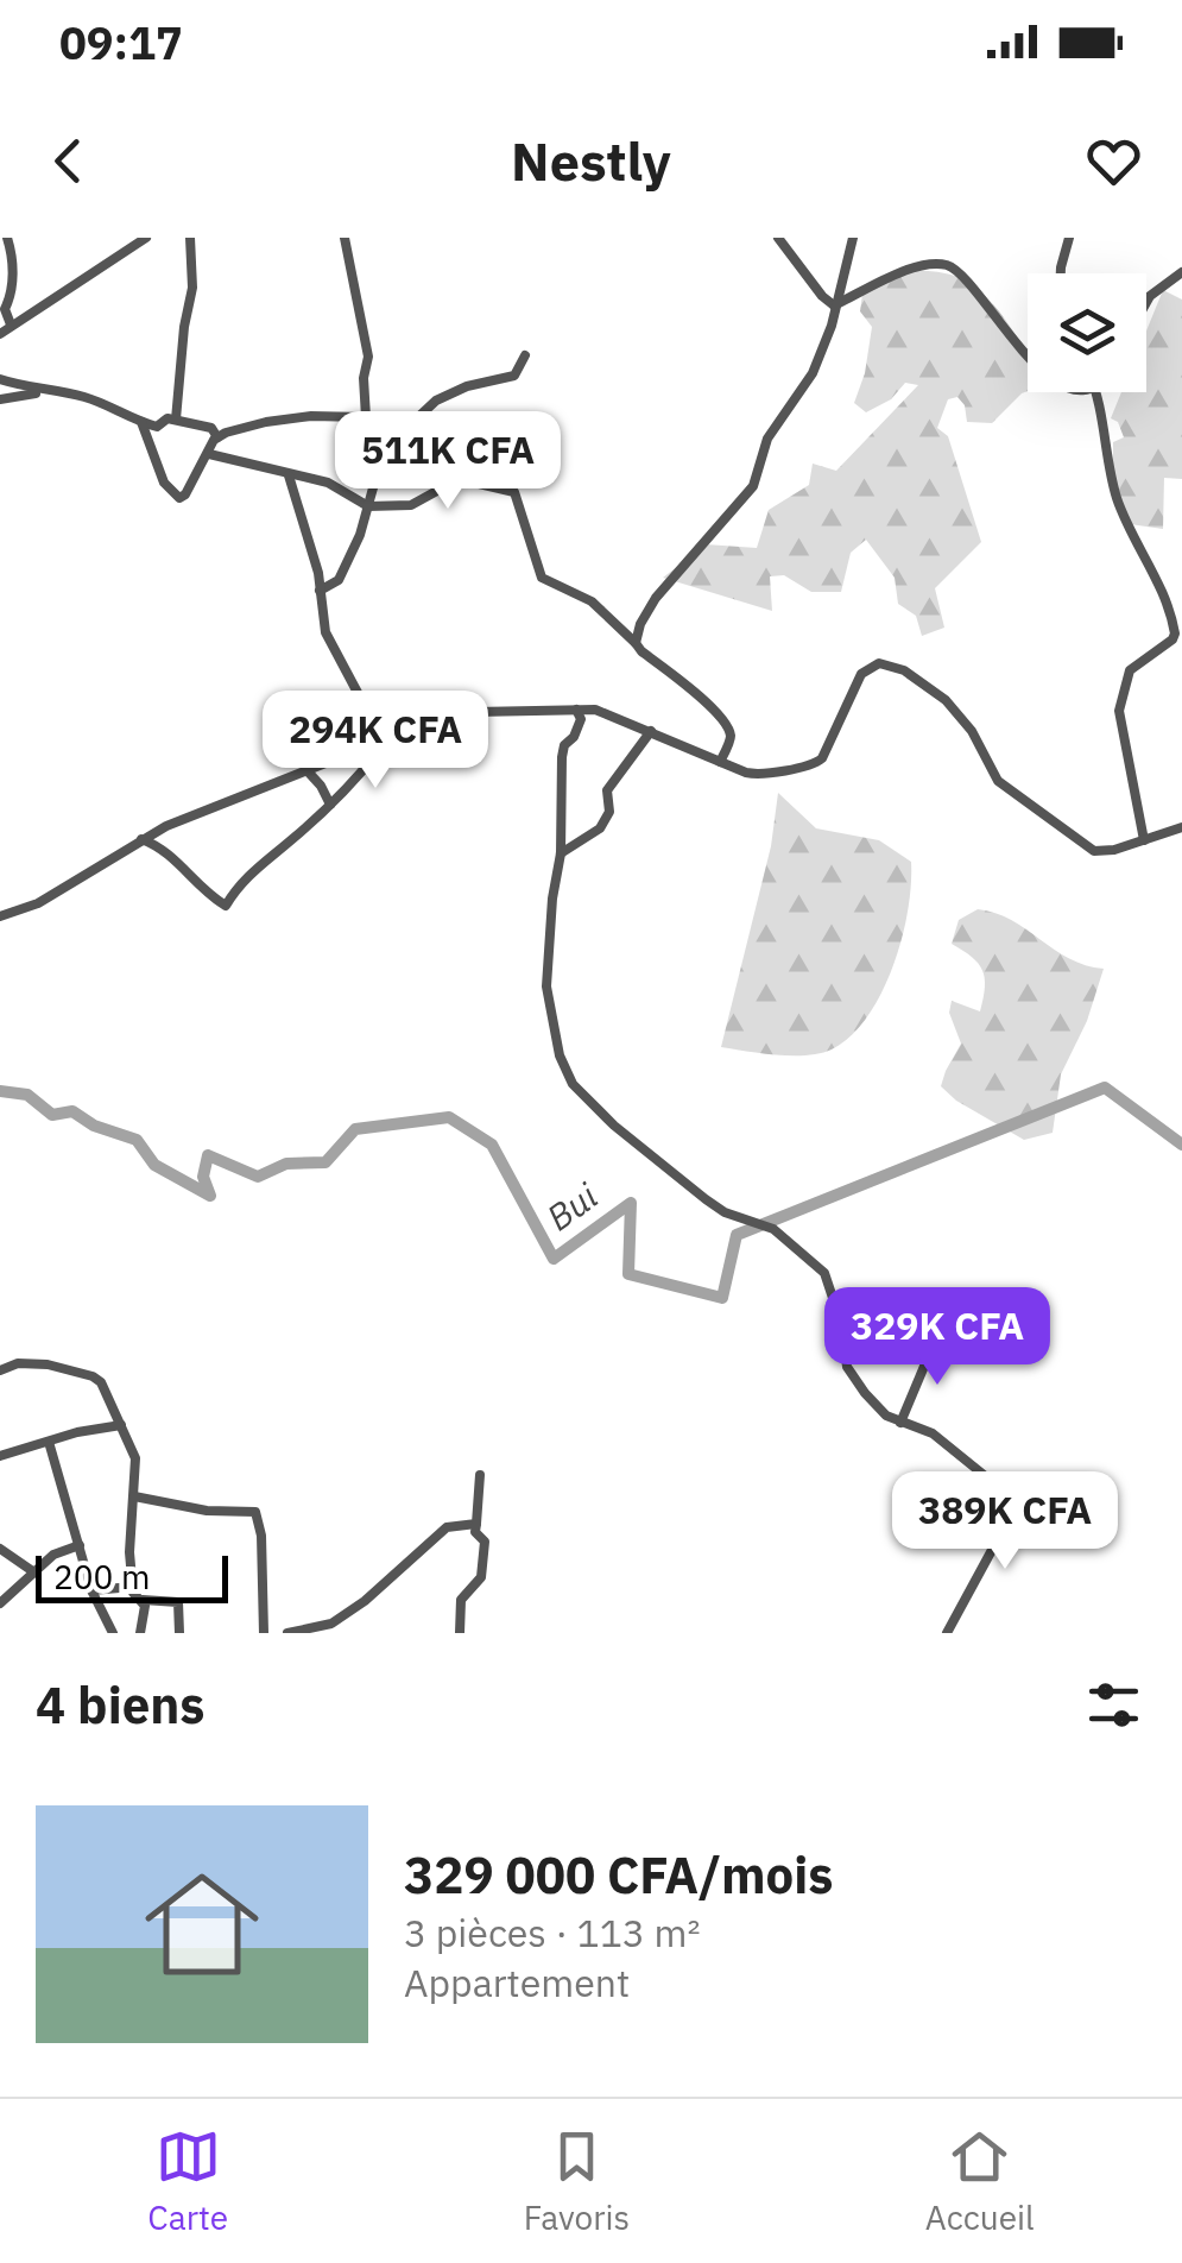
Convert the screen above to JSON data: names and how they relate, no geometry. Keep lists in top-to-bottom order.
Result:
{
  "water": ["Bui"],
  "scale_bar": "200 m",
  "page": {
    "status": "09:17",
    "header": "Nestly",
    "price": [
      "511K CFA",
      "294K CFA",
      "329K CFA",
      "389K CFA"
    ],
    "scale": "200 m",
    "heading": "4 biens",
    "list": [
      {
        "name": "329 000 CFA/mois",
        "note": "3 pièces · 113 m² · Appartement"
      }
    ],
    "tabs": ["Carte", "Favoris", "Accueil"]
  }
}
